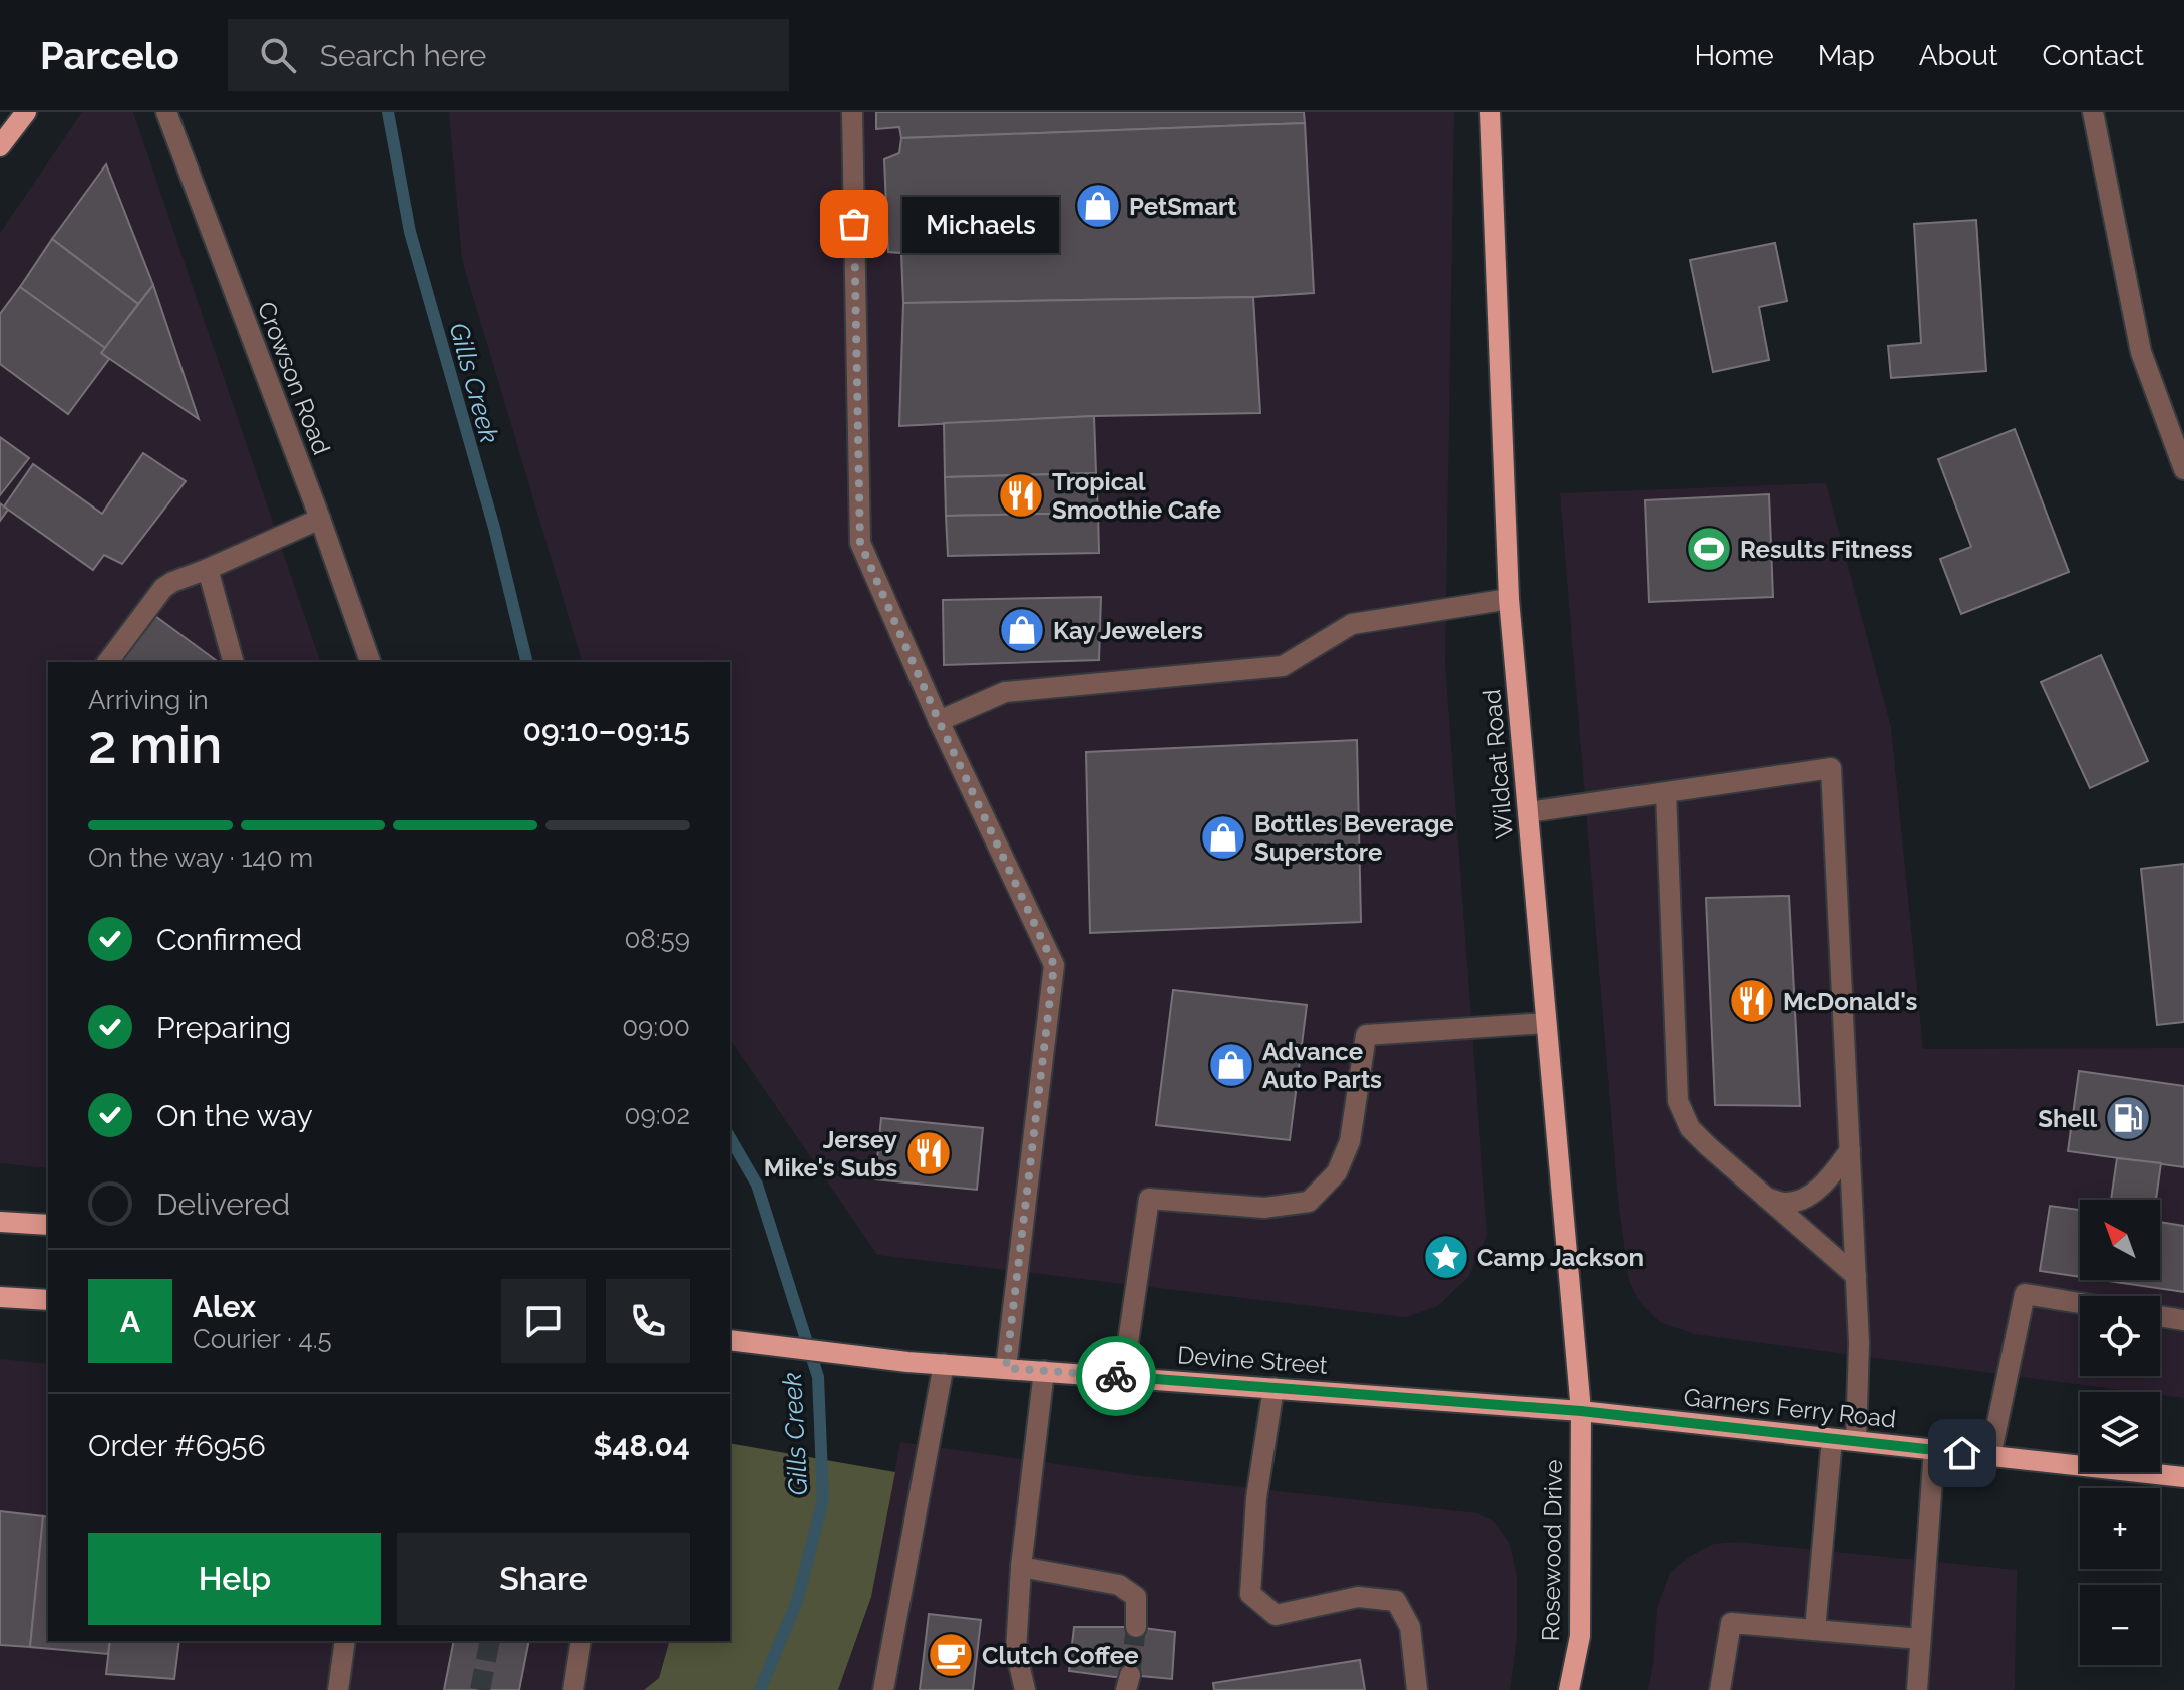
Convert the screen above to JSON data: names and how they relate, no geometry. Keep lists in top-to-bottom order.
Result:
{
  "streets": {
    "main road": [
      "Wildcat Road",
      "Devine Street",
      "Garners Ferry Road",
      "Rosewood Drive"
    ],
    "street": ["Crowson Road"]
  },
  "crossings": [
    ["Wildcat Road", "Devine Street"],
    ["Wildcat Road", "Garners Ferry Road"],
    ["Wildcat Road", "Rosewood Drive"],
    ["Devine Street", "Garners Ferry Road"],
    ["Devine Street", "Rosewood Drive"],
    ["Garners Ferry Road", "Rosewood Drive"]
  ],
  "water": ["Gills Creek"],
  "places": {
    "shop": [
      "PetSmart",
      "Kay Jewelers",
      "Bottles Beverage Superstore",
      "Advance Auto Parts"
    ],
    "other": ["Michaels"],
    "restaurant": ["Tropical Smoothie Cafe", "McDonald's", "Jersey Mike's Subs"],
    "sports": ["Results Fitness"],
    "fuel station": ["Shell"],
    "place": ["Camp Jackson"],
    "cafe": ["Clutch Coffee"]
  },
  "north": "top left",
  "page": {
    "header": "Parcelo",
    "search": "Search here",
    "nav": [
      "Home",
      "Map",
      "About",
      "Contact"
    ],
    "bubble": "Michaels",
    "heading": ["2 min", "Arriving in", "09:10–09:15"],
    "panel": [
      "Alex",
      "Courier · 4.5",
      "Order #6956",
      "$48.04"
    ],
    "bar": "On the way · 140 m",
    "list": [
      ["Confirmed", "08:59"],
      ["Preparing", "09:00"],
      ["On the way", "09:02"],
      "Delivered"
    ],
    "map_buttons": ["+", "−"],
    "round": "A",
    "buttons": ["Help", "Share"]
  }
}
